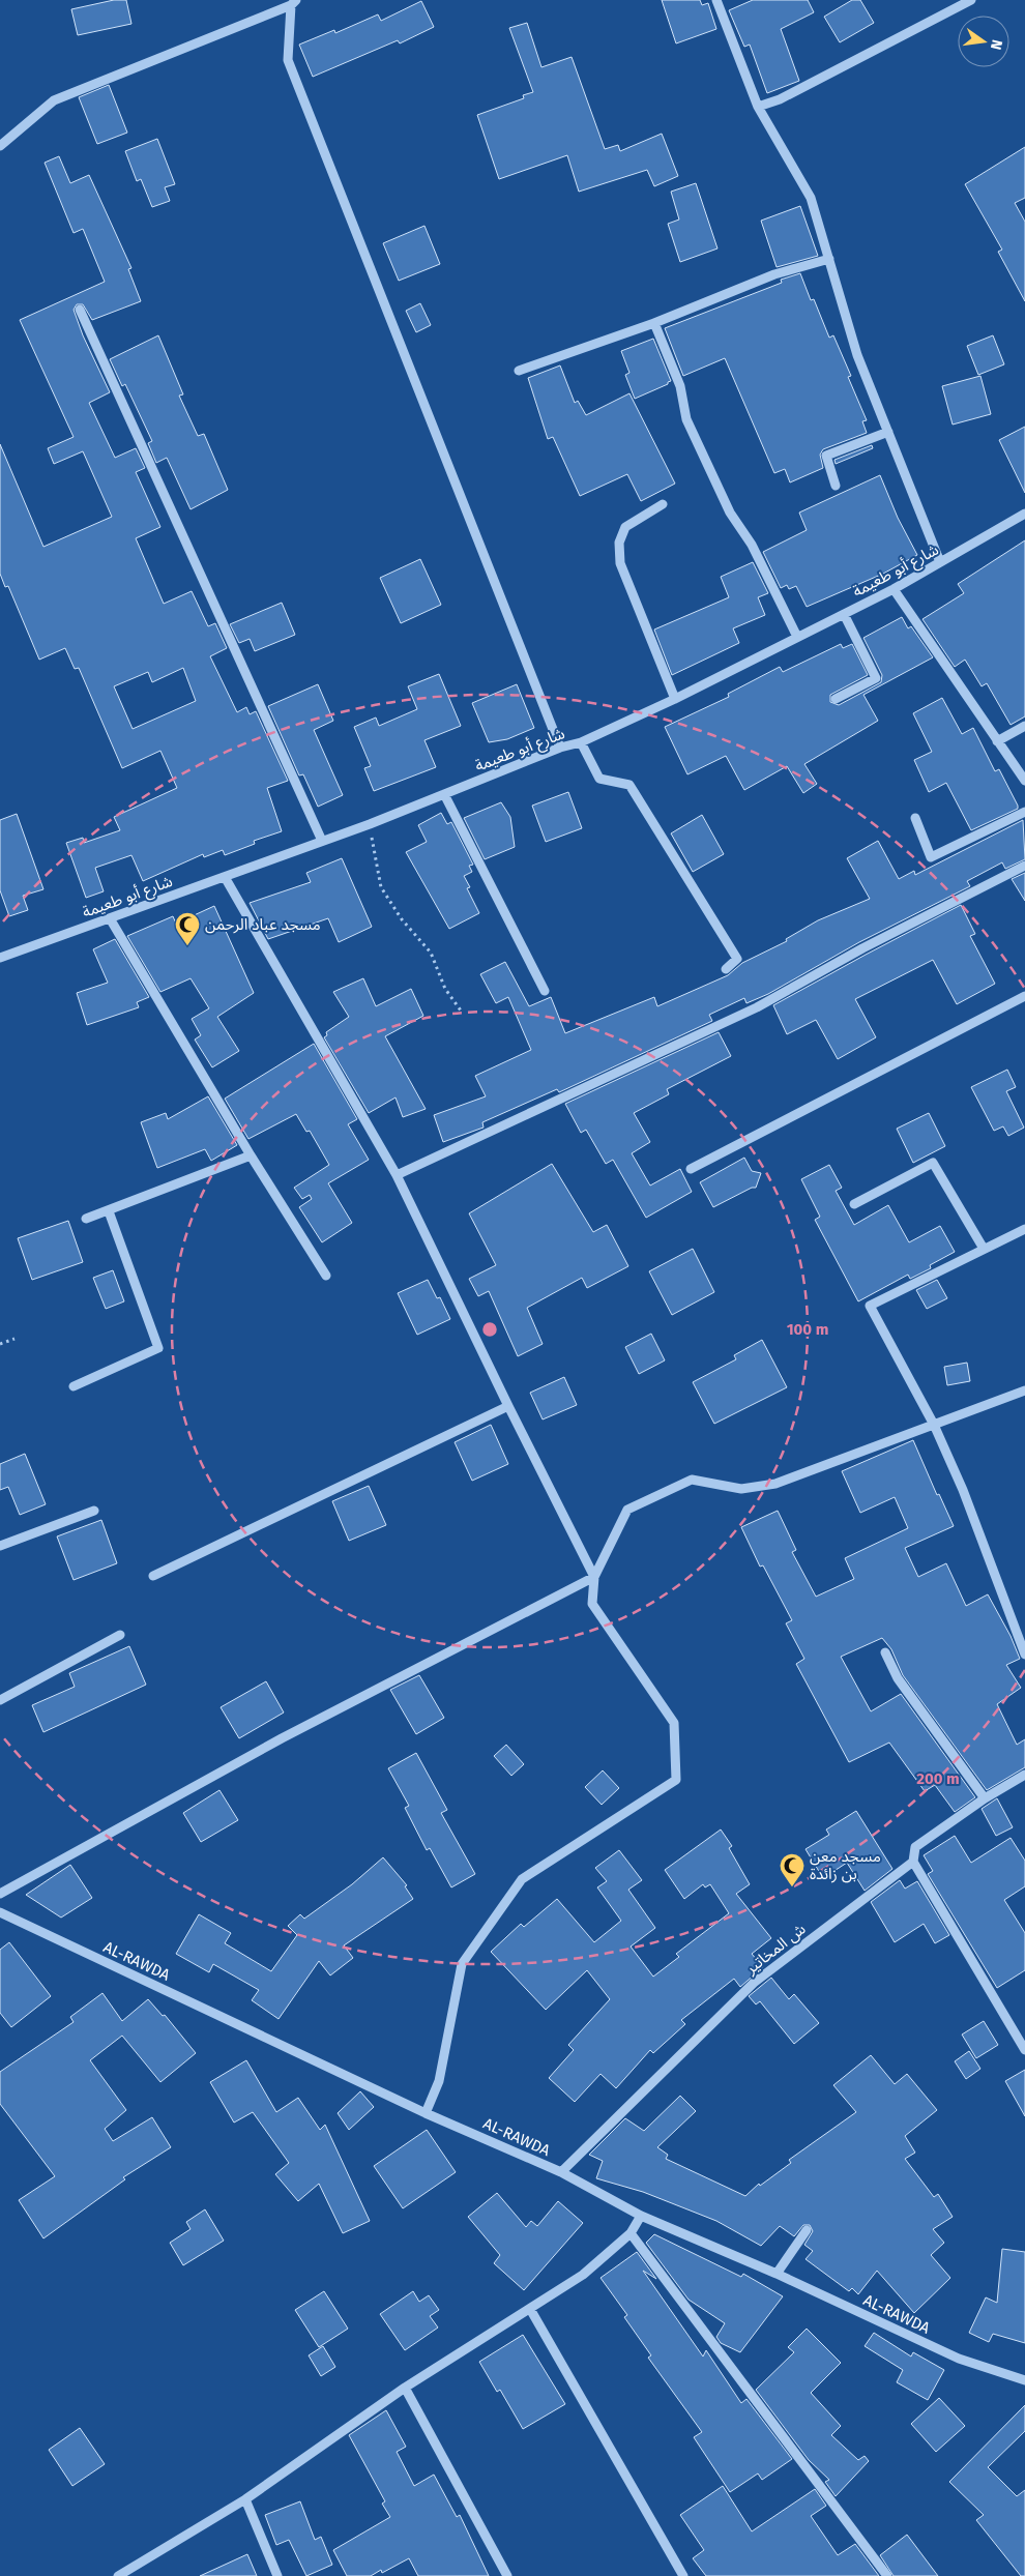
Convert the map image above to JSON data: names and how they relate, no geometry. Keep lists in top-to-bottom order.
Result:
{
  "streets": {
    "street": ["شارع أبو طعيمة", "ش المخاتير", "AL-RAWDA"]
  },
  "crossings": [
    ["ش المخاتير", "AL-RAWDA"]
  ],
  "places": {
    "mosque": ["مسجد عباد الرحمن", "مسجد معن بن زائدة"]
  },
  "north": "right",
  "rings": ["100 m", "200 m"]
}
